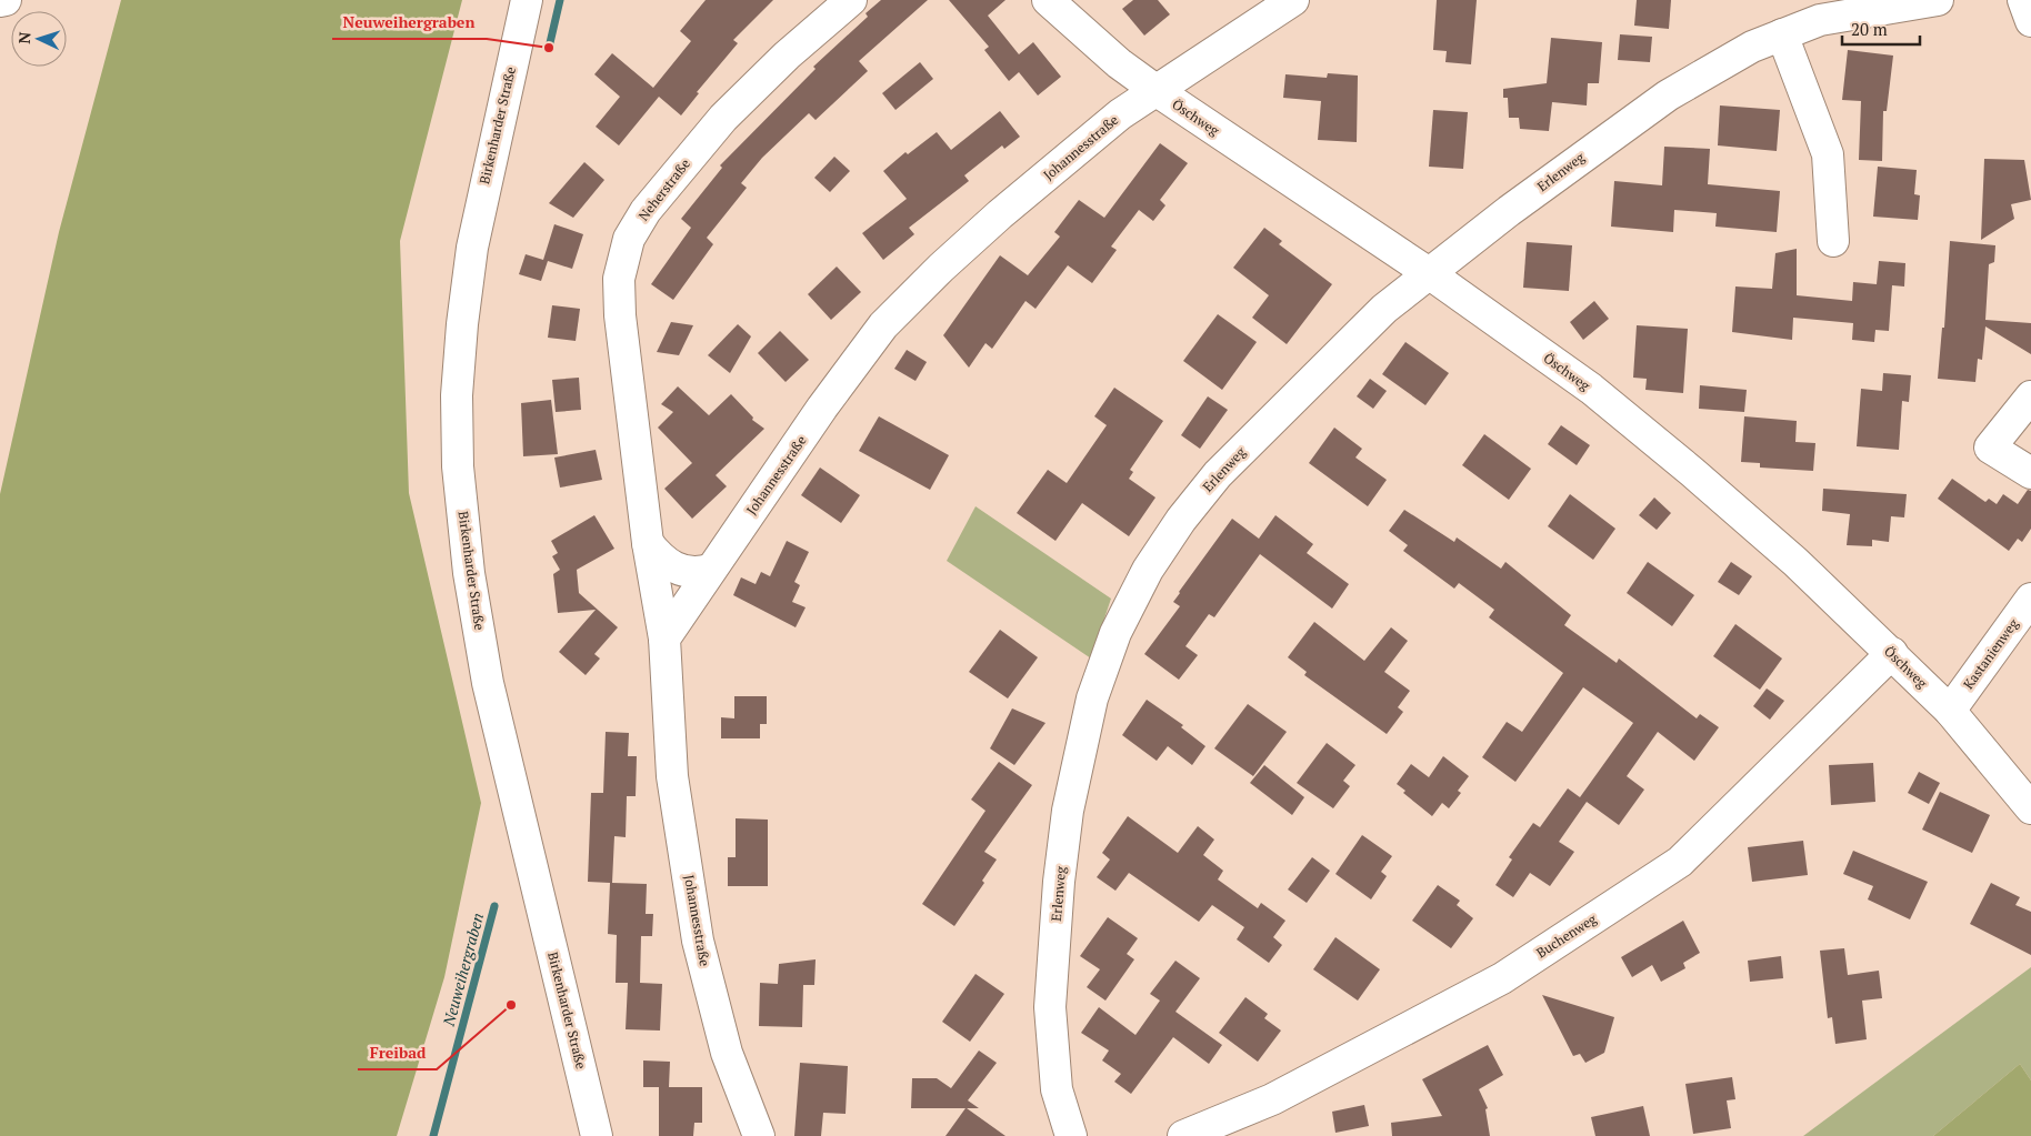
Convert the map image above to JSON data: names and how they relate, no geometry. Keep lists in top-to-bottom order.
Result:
{
  "streets": {
    "street": [
      "Öschweg",
      "Birkenharder Straße",
      "Johannesstraße",
      "Erlenweg",
      "Neherstraße",
      "Kastanienweg",
      "Buchenweg"
    ]
  },
  "crossings": [
    ["Öschweg", "Johannesstraße"],
    ["Öschweg", "Erlenweg"],
    ["Öschweg", "Kastanienweg"],
    ["Öschweg", "Buchenweg"],
    ["Johannesstraße", "Neherstraße"]
  ],
  "water": ["Neuweihergraben"],
  "places": ["Neuweihergraben", "Freibad"],
  "scale_bar": "20 m",
  "north": "left"
}
